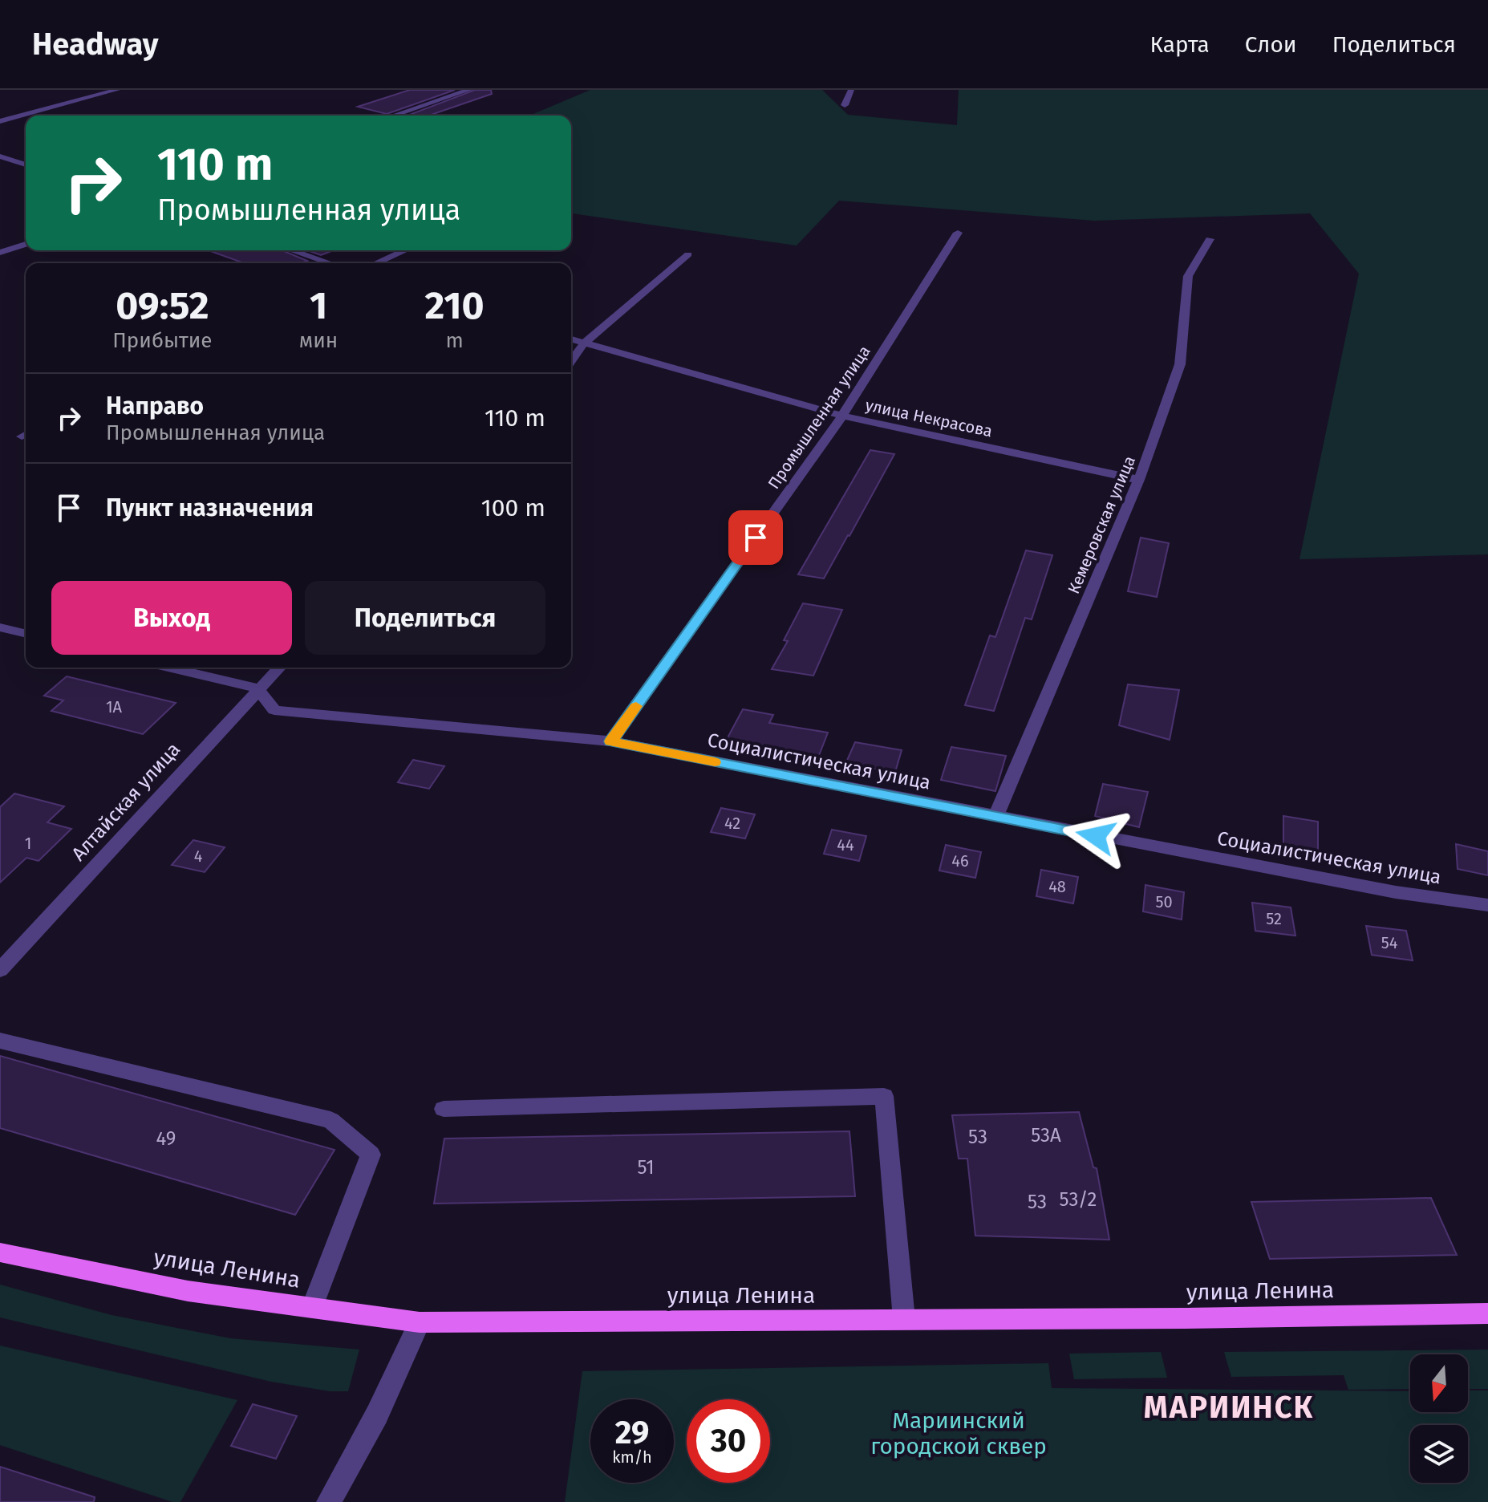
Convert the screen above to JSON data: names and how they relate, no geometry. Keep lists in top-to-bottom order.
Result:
{
  "streets": {
    "main road": ["улица Ленина"],
    "street": [
      "Промышленная улица",
      "улица Некрасова",
      "Кемеровская улица",
      "Социалистическая улица",
      "Алтайская улица"
    ]
  },
  "crossings": [
    ["Промышленная улица", "улица Некрасова"],
    ["Промышленная улица", "Социалистическая улица"],
    ["улица Некрасова", "Кемеровская улица"],
    ["Кемеровская улица", "Социалистическая улица"],
    ["Социалистическая улица", "Алтайская улица"]
  ],
  "districts": ["МАРИИНСК"],
  "parks": ["Мариинский городской сквер"],
  "house_numbers": [
    "1А",
    "42",
    "1",
    "44",
    "4",
    "46",
    "48",
    "50",
    "52",
    "54",
    "53А",
    "53",
    "49",
    "51",
    "53/2",
    "53"
  ],
  "north": "bottom",
  "page": {
    "header": "Headway",
    "nav": ["Карта", "Слои", "Поделиться"],
    "turn": ["110 m", "Промышленная улица"],
    "eta": [
      "09:52",
      "Прибытие",
      "1",
      "мин",
      "210",
      "m"
    ],
    "list": [
      {
        "name": "Направо",
        "note": "Промышленная улица",
        "value": "110 m"
      },
      {
        "name": "Пункт назначения",
        "value": "100 m"
      }
    ],
    "buttons": ["Выход", "Поделиться"],
    "speed": "29 km/h",
    "limit": "30"
  }
}
